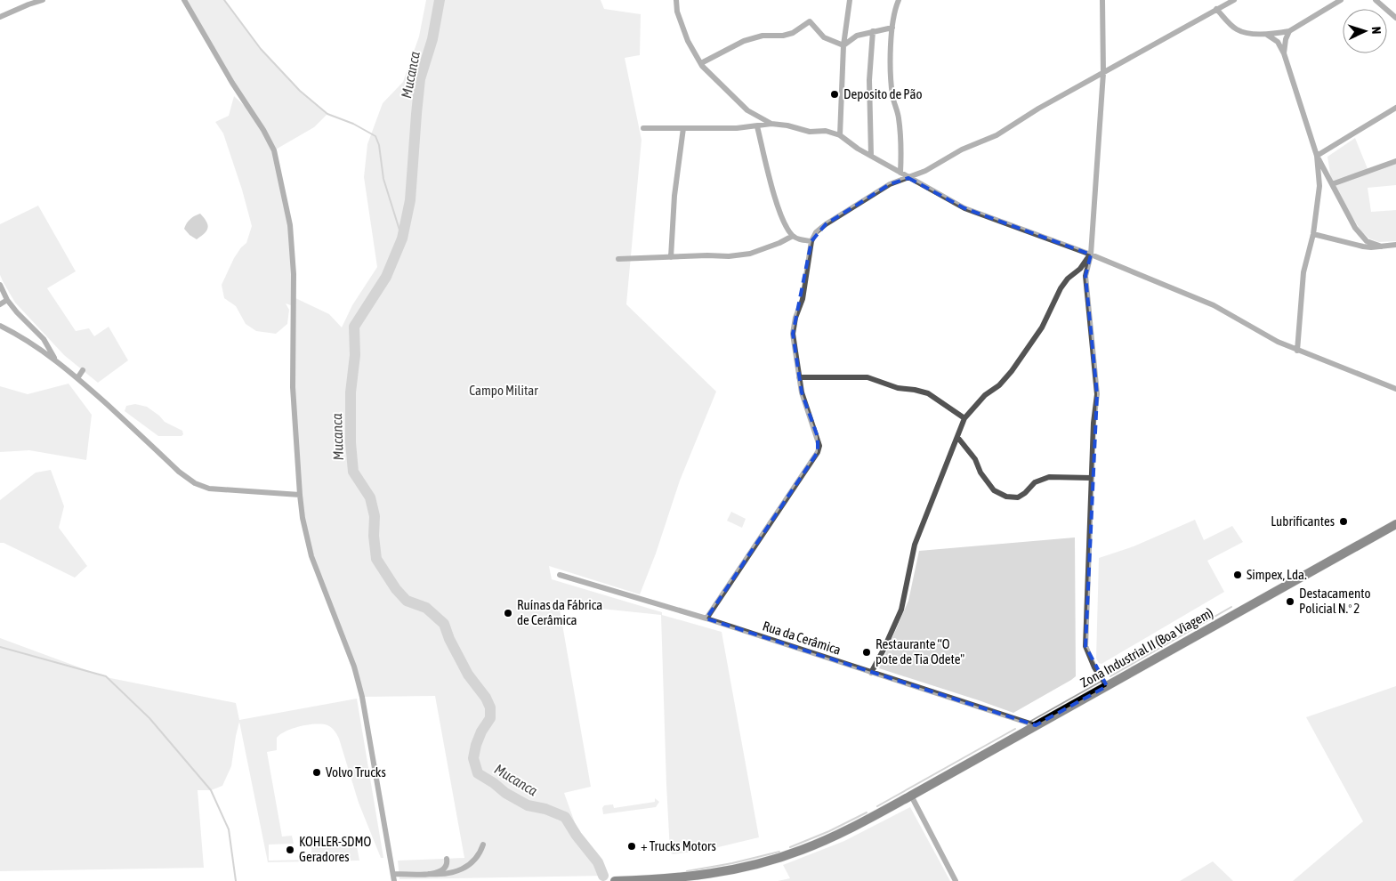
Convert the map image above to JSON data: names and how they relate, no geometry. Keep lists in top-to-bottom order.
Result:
{
  "streets": {
    "main road": ["Zona Industrial II (Boa Viagem)"],
    "street": ["Rua da Cerâmica"]
  },
  "crossings": [
    ["Rua da Cerâmica", "Zona Industrial II (Boa Viagem)"]
  ],
  "water": ["Mucanca"],
  "parks": ["Campo Militar"],
  "places": [
    "Deposito de Pão",
    "Lubrificantes",
    "Simpex, Lda.",
    "Destacamento Policial N.º 2",
    "Ruínas da Fábrica de Cerâmica",
    "Restaurante “O pote de Tia Odete\"",
    "Volvo Trucks",
    "+ Trucks Motors",
    "KOHLER-SDMO Geradores"
  ],
  "north": "right"
}
